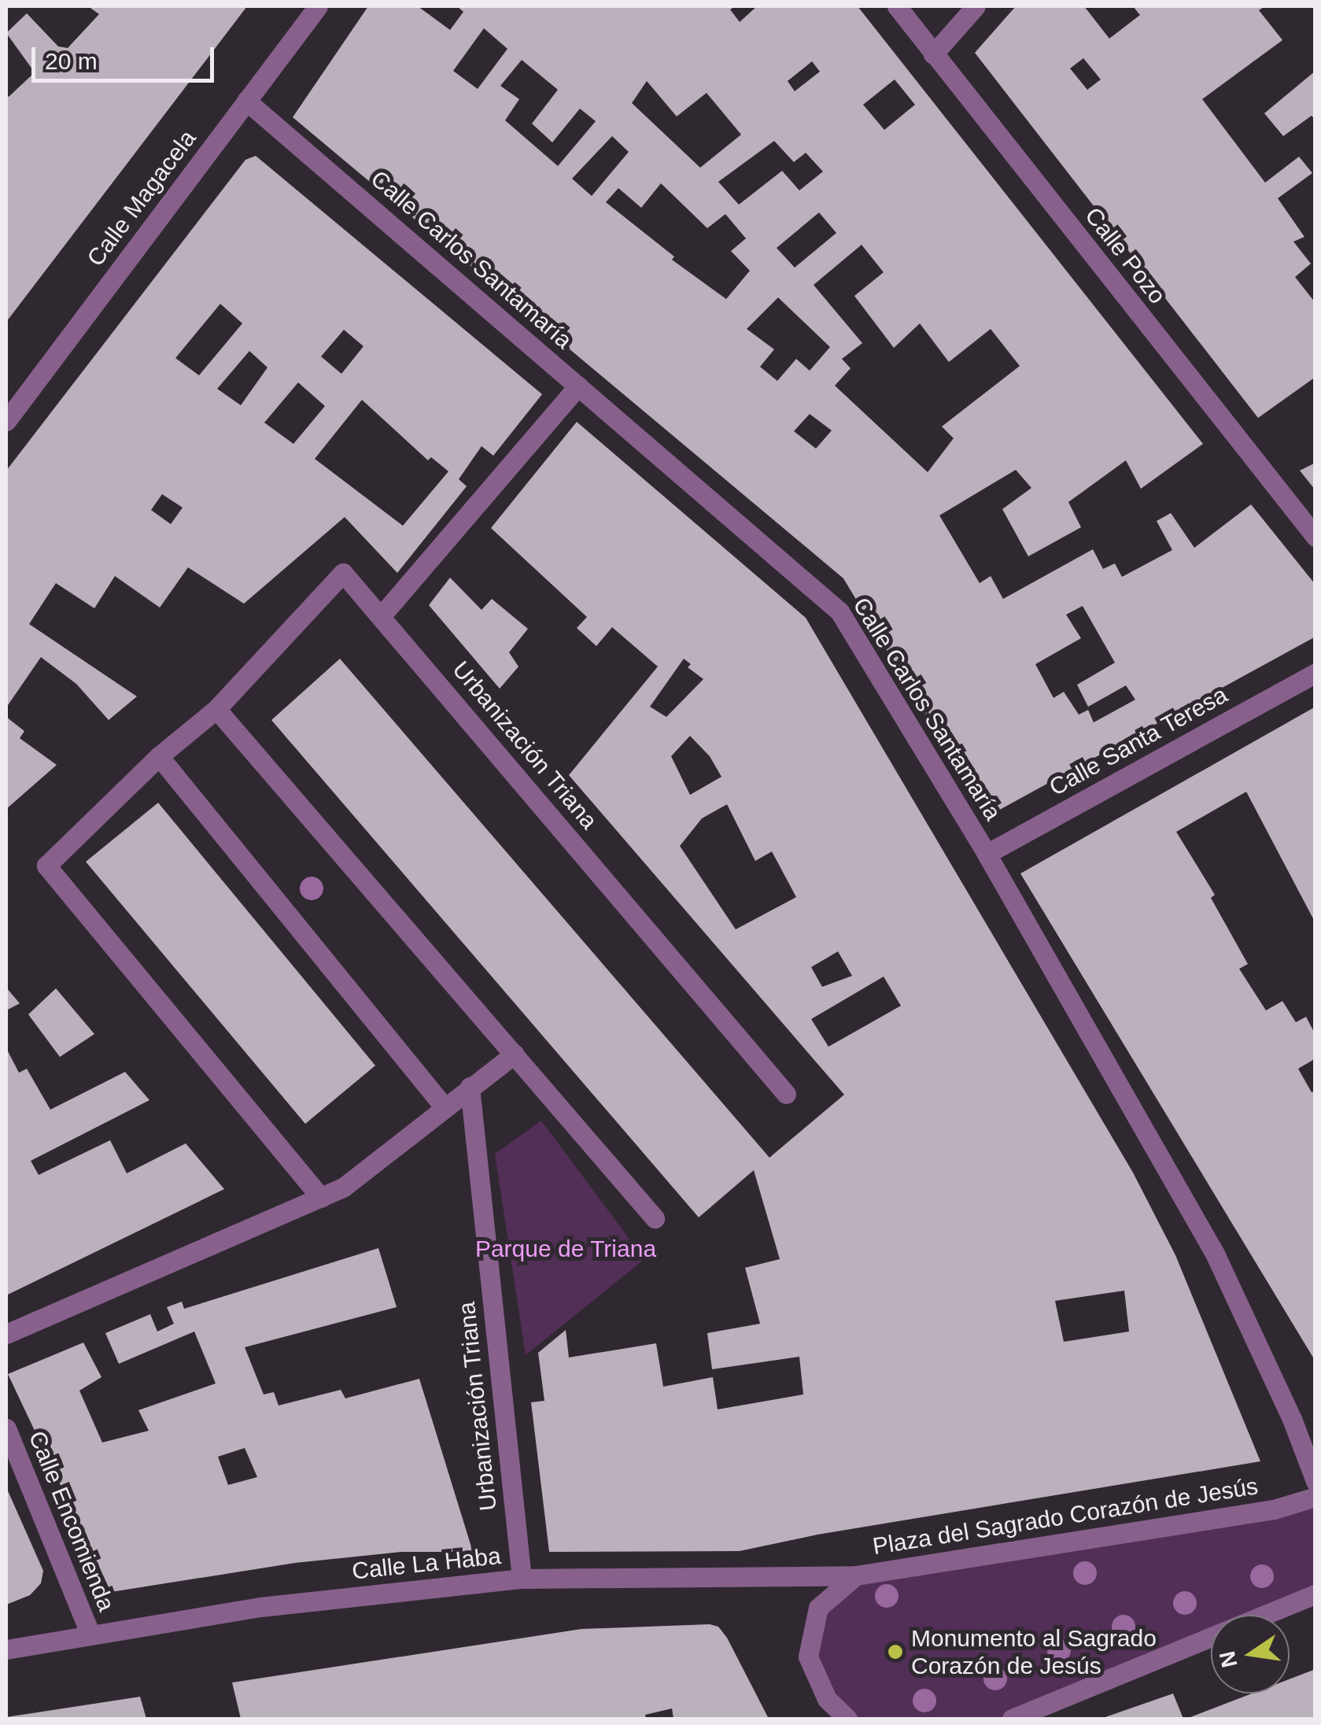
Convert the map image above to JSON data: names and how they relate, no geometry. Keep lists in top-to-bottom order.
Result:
{
  "streets": {
    "street": [
      "Calle Magacela",
      "Calle Pozo",
      "Calle Carlos Santamaría",
      "Calle Santa Teresa",
      "Urbanización Triana",
      "Plaza del Sagrado Corazón de Jesús",
      "Calle Encomienda",
      "Calle La Haba"
    ]
  },
  "crossings": [
    ["Calle Magacela", "Calle Carlos Santamaría"],
    ["Calle Carlos Santamaría", "Calle Santa Teresa"],
    ["Urbanización Triana", "Calle La Haba"],
    ["Plaza del Sagrado Corazón de Jesús", "Calle La Haba"],
    ["Calle Encomienda", "Calle La Haba"]
  ],
  "parks": ["Parque de Triana"],
  "places": ["Monumento al Sagrado Corazón de Jesús"],
  "scale_bar": "20 m",
  "north": "left"
}
